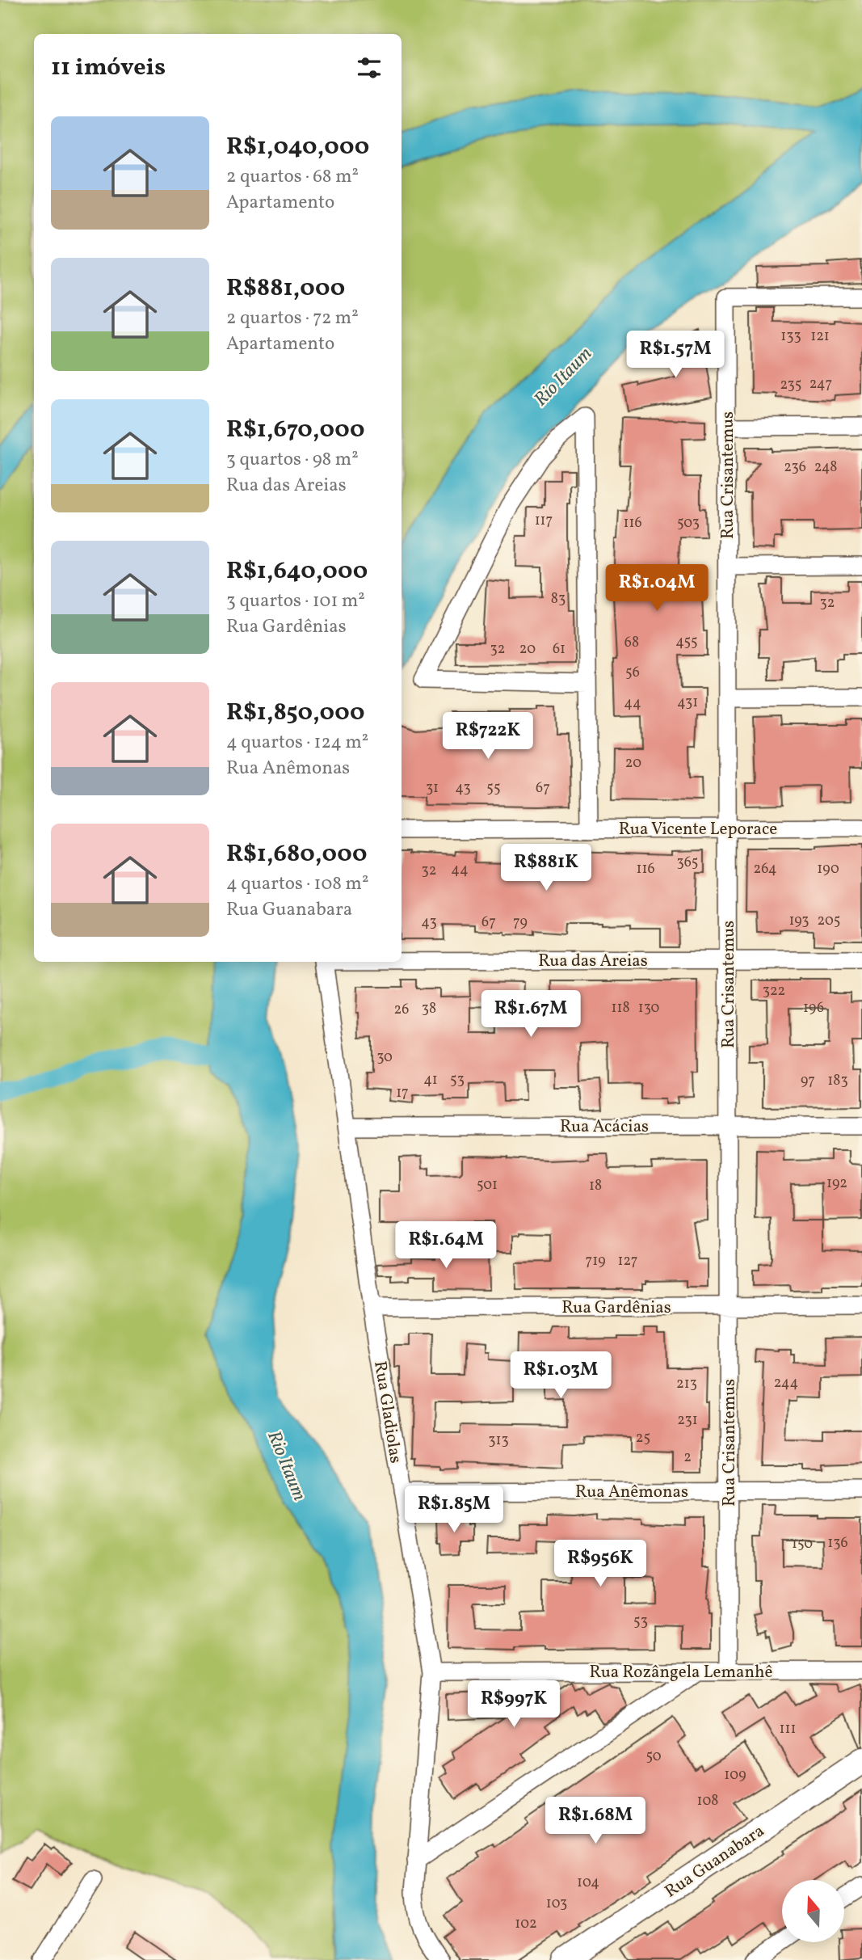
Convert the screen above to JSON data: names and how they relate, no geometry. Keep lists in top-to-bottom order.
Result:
{
  "streets": {
    "main road": ["Rua Guanabara"],
    "street": [
      "Rua Crisantemus",
      "Rua Vicente Leporace",
      "Rua das Areias",
      "Rua Acácias",
      "Rua Gardênias",
      "Rua Gladiolas",
      "Rua Anêmonas",
      "Rua Rozângela Lemanhê"
    ]
  },
  "crossings": [
    ["Rua Crisantemus", "Rua Vicente Leporace"],
    ["Rua Crisantemus", "Rua das Areias"],
    ["Rua Crisantemus", "Rua Acácias"],
    ["Rua Crisantemus", "Rua Gardênias"],
    ["Rua Crisantemus", "Rua Anêmonas"],
    ["Rua Crisantemus", "Rua Rozângela Lemanhê"],
    ["Rua Acácias", "Rua Gladiolas"],
    ["Rua Gardênias", "Rua Gladiolas"],
    ["Rua Gladiolas", "Rua Anêmonas"],
    ["Rua Gladiolas", "Rua Rozângela Lemanhê"]
  ],
  "water": ["Rio Itaum"],
  "house_numbers": [
    "133",
    "121",
    "247",
    "235",
    "236",
    "248",
    "117",
    "116",
    "503",
    "83",
    "32",
    "455",
    "68",
    "32",
    "20",
    "61",
    "56",
    "431",
    "44",
    "20",
    "31",
    "43",
    "55",
    "67",
    "365",
    "116",
    "264",
    "190",
    "44",
    "32",
    "193",
    "205",
    "43",
    "67",
    "79",
    "322",
    "118",
    "130",
    "196",
    "38",
    "26",
    "30",
    "41",
    "53",
    "97",
    "183",
    "17",
    "192",
    "501",
    "18",
    "719",
    "127",
    "244",
    "213",
    "231",
    "25",
    "313",
    "2",
    "136",
    "150",
    "53",
    "111",
    "50",
    "109",
    "108",
    "104",
    "103",
    "102"
  ],
  "north": "top",
  "page": {
    "heading": "11 imóveis",
    "list": [
      {
        "name": "R$1,040,000",
        "note": "2 quartos · 68 m² · Apartamento"
      },
      {
        "name": "R$881,000",
        "note": "2 quartos · 72 m² · Apartamento"
      },
      {
        "name": "R$1,670,000",
        "note": "3 quartos · 98 m² · Rua das Areias"
      },
      {
        "name": "R$1,640,000",
        "note": "3 quartos · 101 m² · Rua Gardênias"
      },
      {
        "name": "R$1,850,000",
        "note": "4 quartos · 124 m² · Rua Anêmonas"
      },
      {
        "name": "R$1,680,000",
        "note": "4 quartos · 108 m² · Rua Guanabara"
      }
    ],
    "price": [
      "R$1.57M",
      "R$1.04M",
      "R$722K",
      "R$881K",
      "R$1.67M",
      "R$1.64M",
      "R$1.03M",
      "R$1.85M",
      "R$956K",
      "R$997K",
      "R$1.68M"
    ]
  }
}
